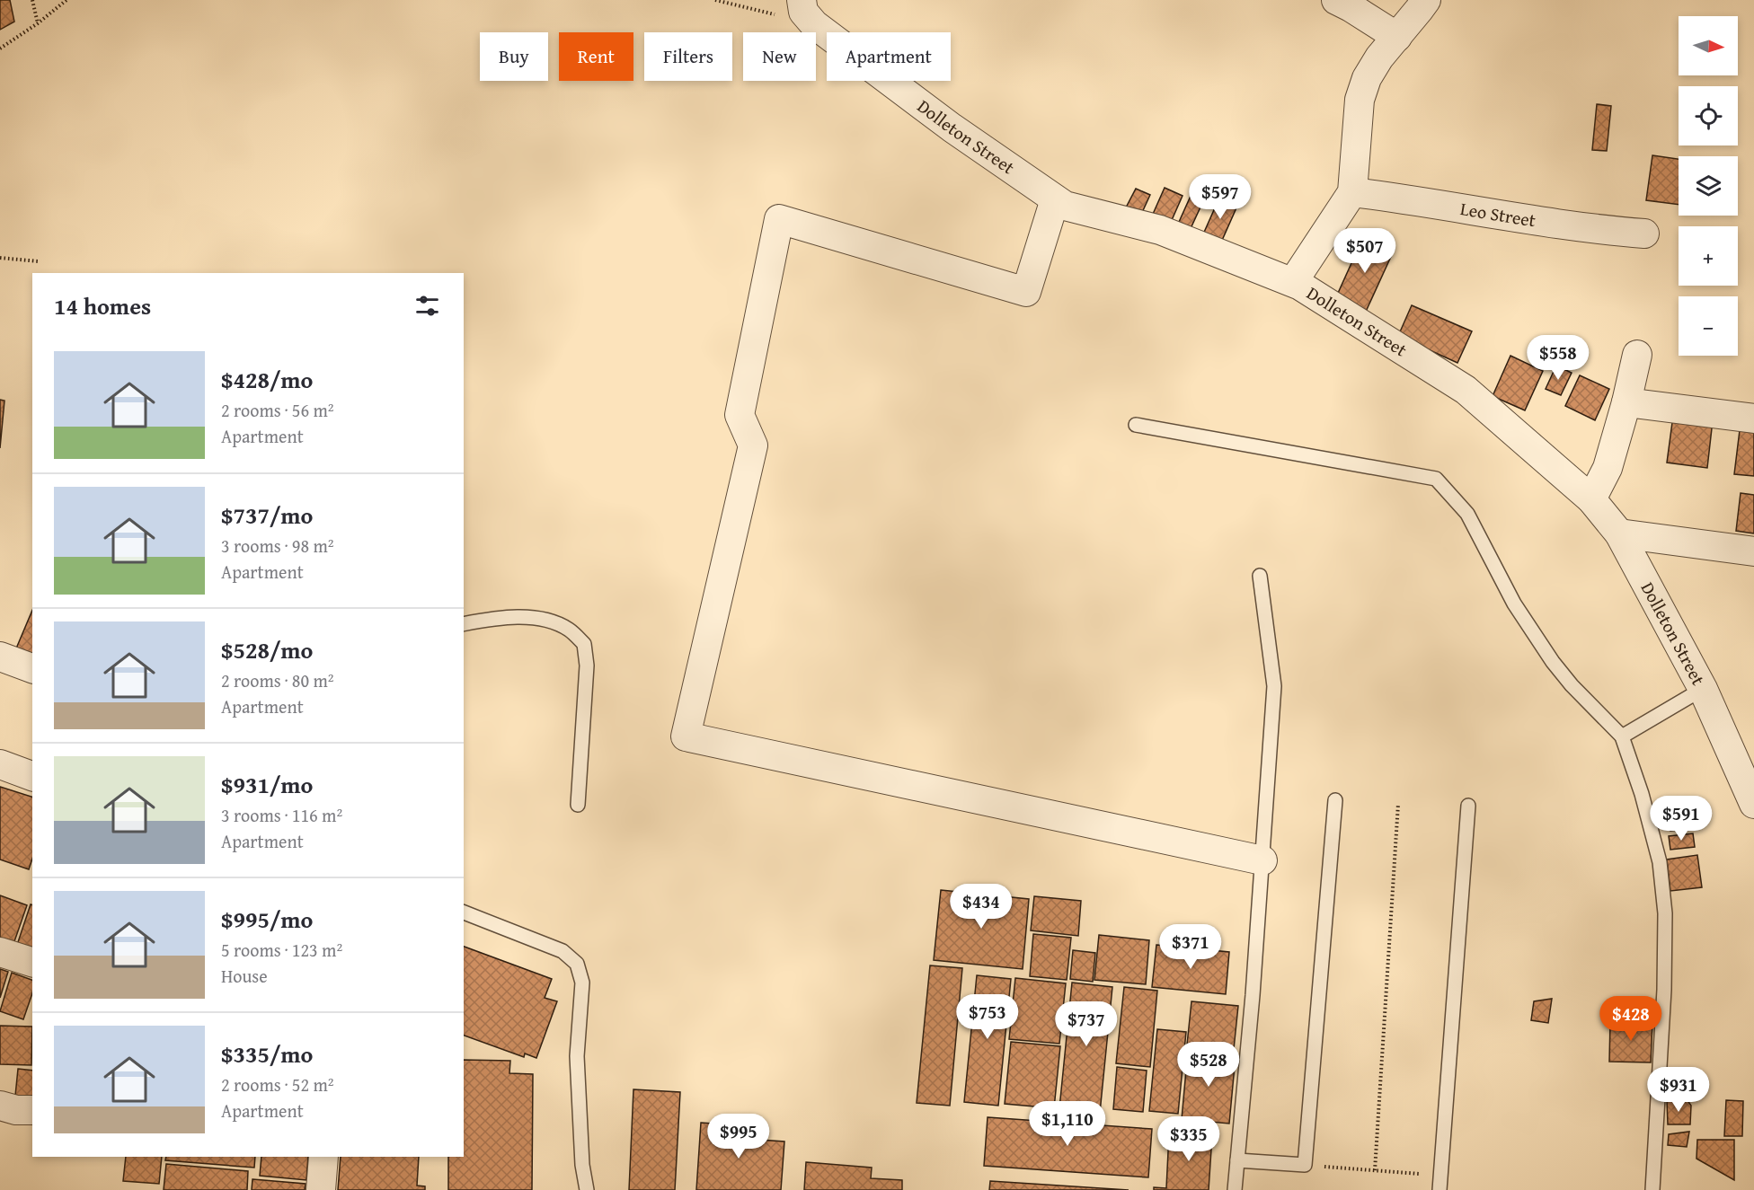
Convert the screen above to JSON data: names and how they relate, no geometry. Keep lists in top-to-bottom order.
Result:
{
  "streets": {
    "street": ["Dolleton Street", "Leo Street"]
  },
  "north": "right",
  "page": {
    "map_buttons": ["+", "−"],
    "chip": [
      "Buy",
      "Rent",
      "Filters",
      "New",
      "Apartment"
    ],
    "price": [
      "$597",
      "$507",
      "$558",
      "$591",
      "$434",
      "$371",
      "$753",
      "$428",
      "$737",
      "$528",
      "$931",
      "$1,110",
      "$995",
      "$335"
    ],
    "heading": "14 homes",
    "list": [
      {
        "name": "$428/mo",
        "note": "2 rooms · 56 m² · Apartment"
      },
      {
        "name": "$737/mo",
        "note": "3 rooms · 98 m² · Apartment"
      },
      {
        "name": "$528/mo",
        "note": "2 rooms · 80 m² · Apartment"
      },
      {
        "name": "$931/mo",
        "note": "3 rooms · 116 m² · Apartment"
      },
      {
        "name": "$995/mo",
        "note": "5 rooms · 123 m² · House"
      },
      {
        "name": "$335/mo",
        "note": "2 rooms · 52 m² · Apartment"
      }
    ]
  }
}
